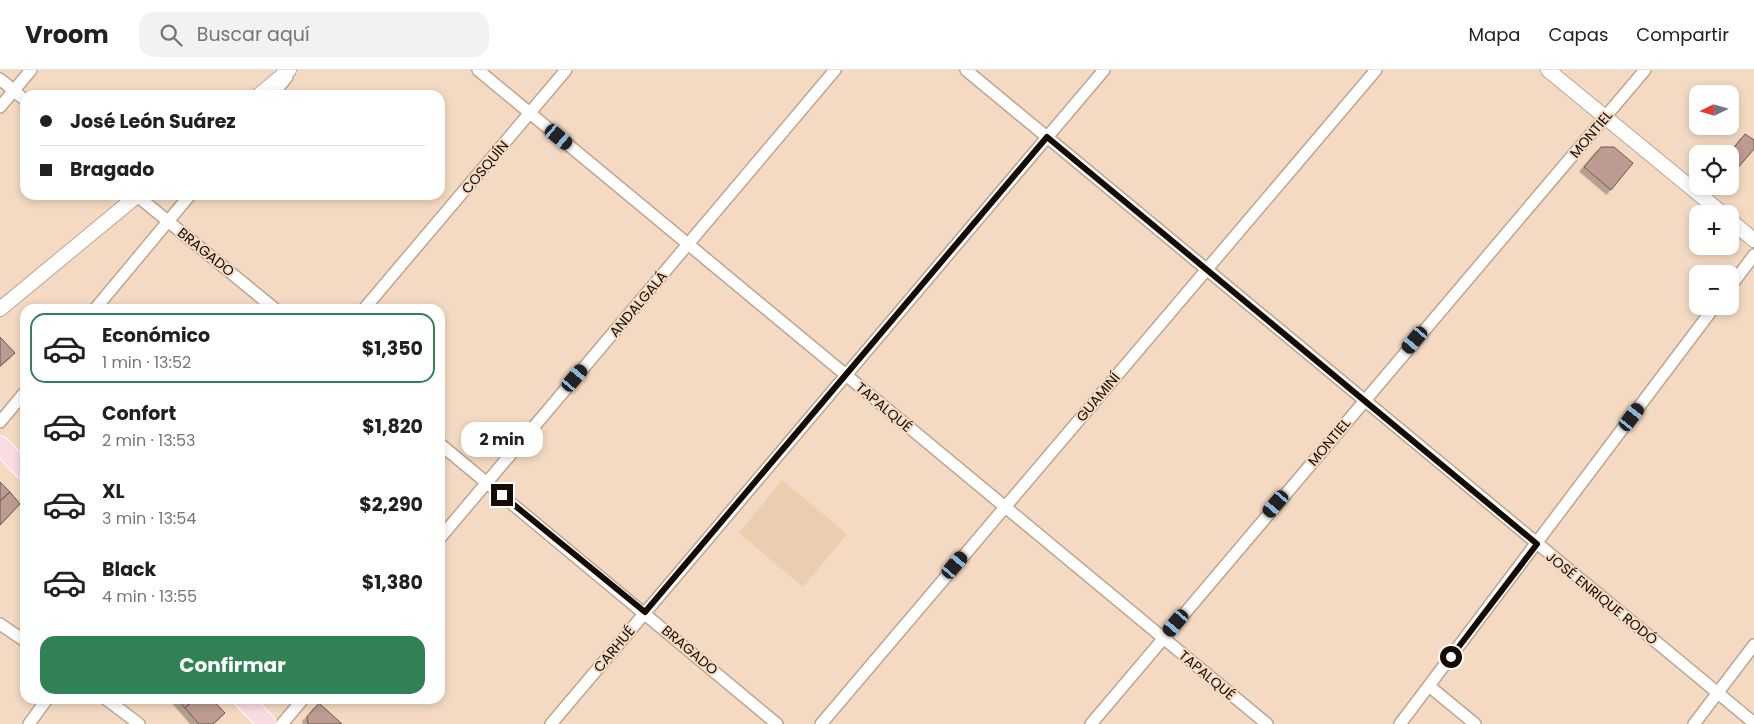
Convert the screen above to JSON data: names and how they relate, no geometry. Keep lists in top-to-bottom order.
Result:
{
  "streets": {
    "street": [
      "MONTIEL",
      "COSQUÍN",
      "BRAGADO",
      "ANDALGALÁ",
      "GUAMINÍ",
      "TAPALQUÉ",
      "JOSÉ ENRIQUE RODÓ",
      "CARHUÉ"
    ]
  },
  "crossings": [
    ["MONTIEL", "TAPALQUÉ"],
    ["MONTIEL", "JOSÉ ENRIQUE RODÓ"],
    ["COSQUÍN", "TAPALQUÉ"],
    ["BRAGADO", "ANDALGALÁ"],
    ["BRAGADO", "CARHUÉ"],
    ["ANDALGALÁ", "TAPALQUÉ"],
    ["GUAMINÍ", "TAPALQUÉ"],
    ["GUAMINÍ", "JOSÉ ENRIQUE RODÓ"],
    ["TAPALQUÉ", "CARHUÉ"],
    ["JOSÉ ENRIQUE RODÓ", "CARHUÉ"]
  ],
  "north": "left",
  "page": {
    "header": "Vroom",
    "search": "Buscar aquí",
    "nav": ["Mapa", "Capas", "Compartir"],
    "map_buttons": ["+", "−"],
    "banner": ["José León Suárez", "Bragado"],
    "list": [
      {
        "name": "Económico",
        "note": "1 min · 13:52",
        "value": "$1,350"
      },
      {
        "name": "Confort",
        "note": "2 min · 13:53",
        "value": "$1,820"
      },
      {
        "name": "XL",
        "note": "3 min · 13:54",
        "value": "$2,290"
      },
      {
        "name": "Black",
        "note": "4 min · 13:55",
        "value": "$1,380"
      }
    ],
    "bubble": "2 min",
    "buttons": "Confirmar"
  }
}
